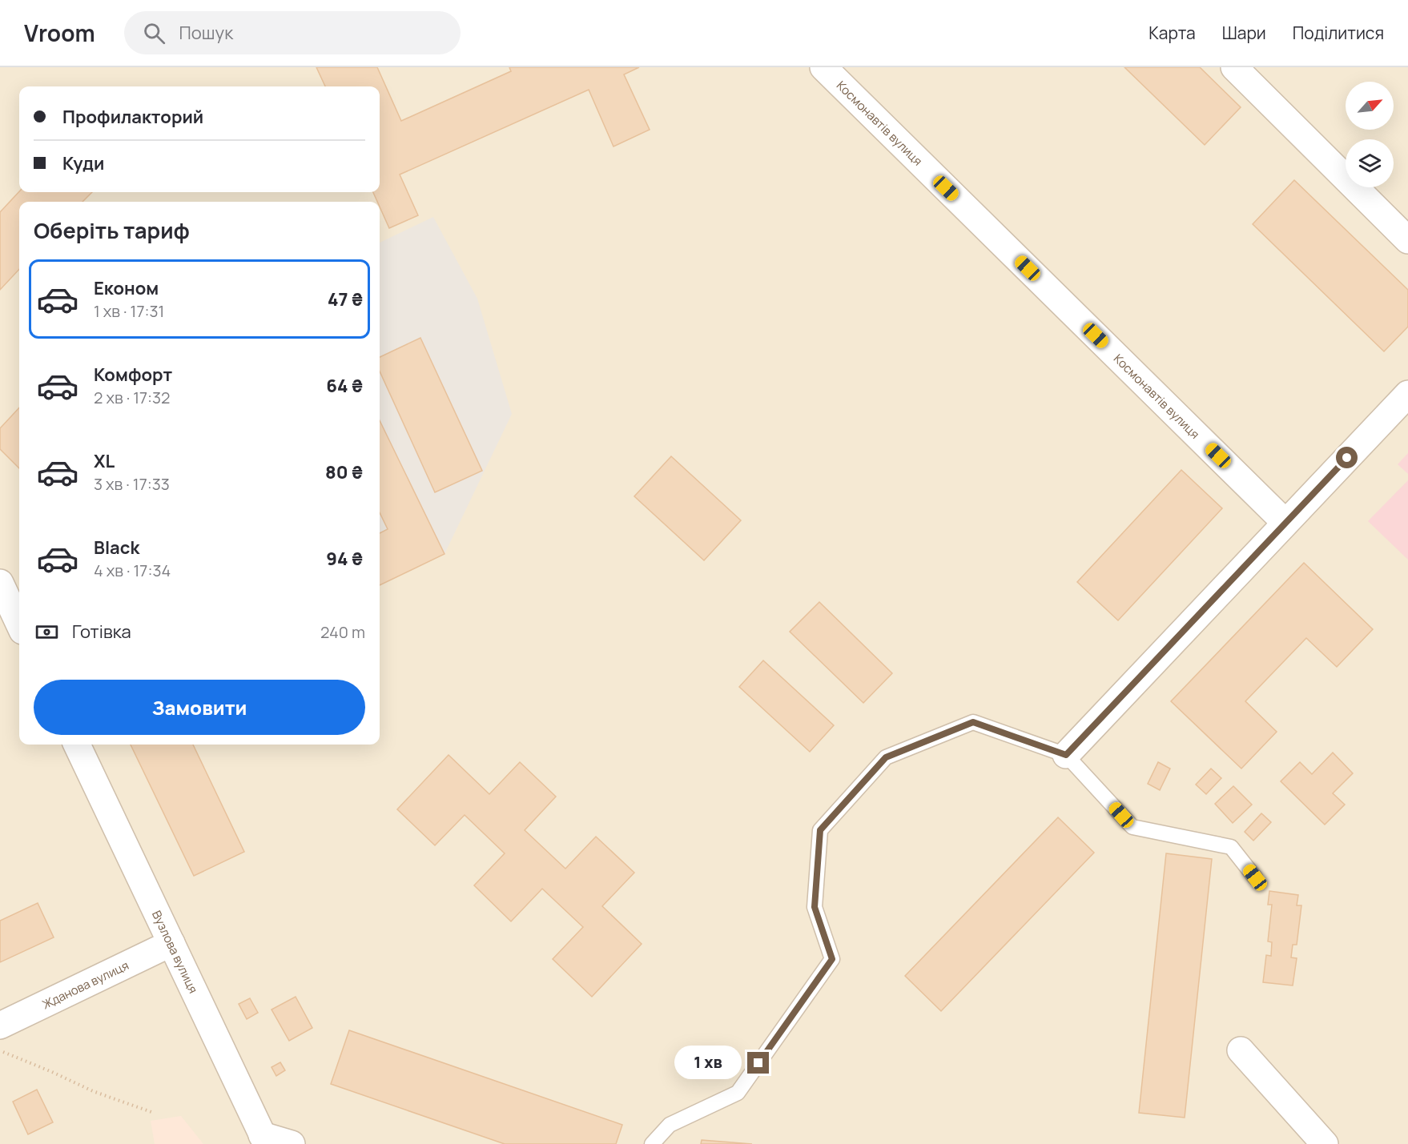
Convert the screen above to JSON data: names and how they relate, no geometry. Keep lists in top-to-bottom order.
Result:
{
  "streets": {
    "street": ["Космонавтів вулиця", "Вузлова вулиця", "Жданова вулиця"]
  },
  "crossings": [
    ["Вузлова вулиця", "Жданова вулиця"]
  ],
  "north": "top right",
  "page": {
    "header": "Vroom",
    "search": "Пошук",
    "nav": ["Карта", "Шари", "Поділитися"],
    "banner": ["Профилакторий", "Куди"],
    "heading": "Оберіть тариф",
    "list": [
      {
        "name": "Економ",
        "note": "1 хв · 17:31",
        "value": "47 ₴"
      },
      {
        "name": "Комфорт",
        "note": "2 хв · 17:32",
        "value": "64 ₴"
      },
      {
        "name": "XL",
        "note": "3 хв · 17:33",
        "value": "80 ₴"
      },
      {
        "name": "Black",
        "note": "4 хв · 17:34",
        "value": "94 ₴"
      }
    ],
    "pay": ["Готівка", "240 m"],
    "buttons": "Замовити",
    "bubble": "1 хв"
  }
}
